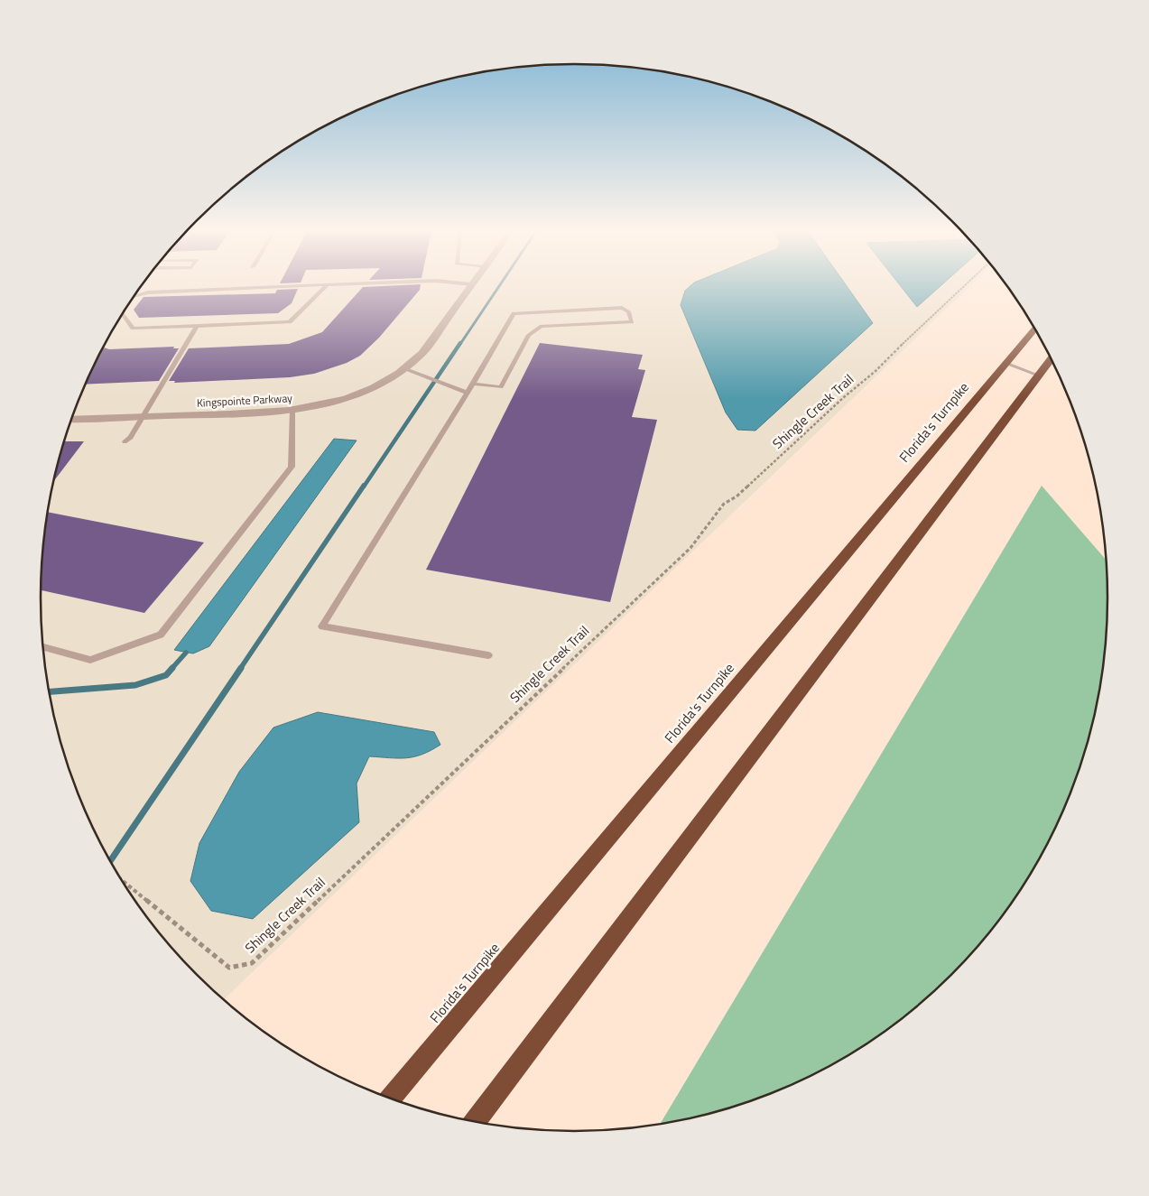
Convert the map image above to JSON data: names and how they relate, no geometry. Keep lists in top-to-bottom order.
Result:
{
  "streets": {
    "highway": ["Florida's Turnpike"],
    "street": ["Kingspointe Parkway"],
    "path": ["Shingle Creek Trail"]
  }
}
